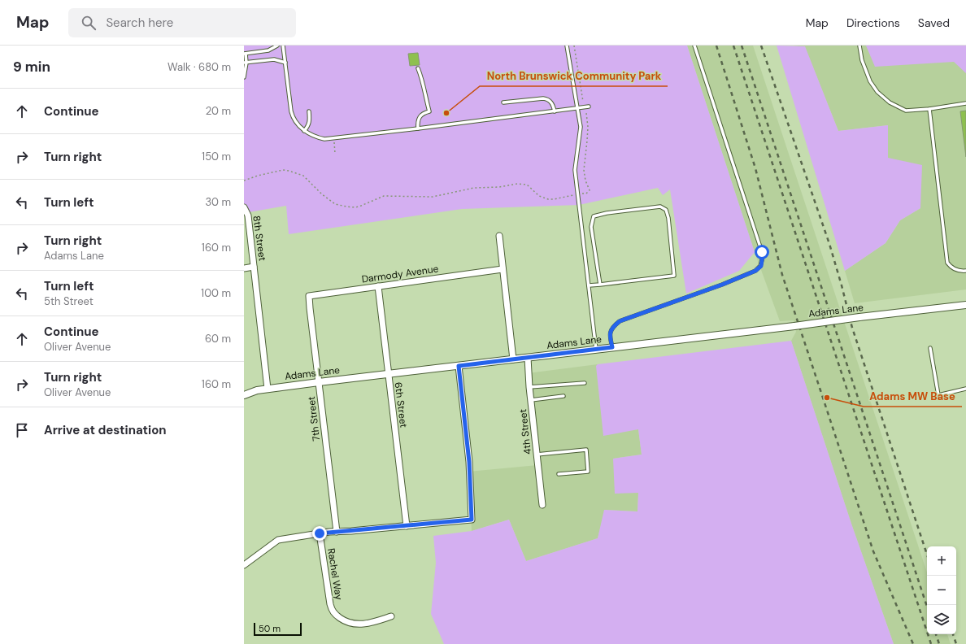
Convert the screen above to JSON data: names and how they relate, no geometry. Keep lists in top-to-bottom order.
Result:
{
  "streets": {
    "street": [
      "8th Street",
      "Darmody Avenue",
      "Adams Lane",
      "6th Street",
      "7th Street",
      "4th Street",
      "Rachel Way"
    ]
  },
  "crossings": [
    ["8th Street", "Adams Lane"],
    ["Darmody Avenue", "6th Street"],
    ["Darmody Avenue", "7th Street"],
    ["Adams Lane", "6th Street"],
    ["Adams Lane", "7th Street"],
    ["Adams Lane", "4th Street"]
  ],
  "places": ["North Brunswick Community Park", "Adams MW Base"],
  "scale_bar": "50 m",
  "page": {
    "header": "Map",
    "search": "Search here",
    "nav": ["Map", "Directions", "Saved"],
    "heading": ["9 min", "Walk · 680 m"],
    "list": [
      ["Continue", "20 m"],
      ["Turn right", "150 m"],
      ["Turn left", "30 m"],
      ["Turn right", "Adams Lane", "160 m"],
      ["Turn left", "5th Street", "100 m"],
      ["Continue", "Oliver Avenue", "60 m"],
      ["Turn right", "Oliver Avenue", "160 m"],
      "Arrive at destination"
    ],
    "map_buttons": ["+", "−"],
    "scale": "50 m"
  }
}
